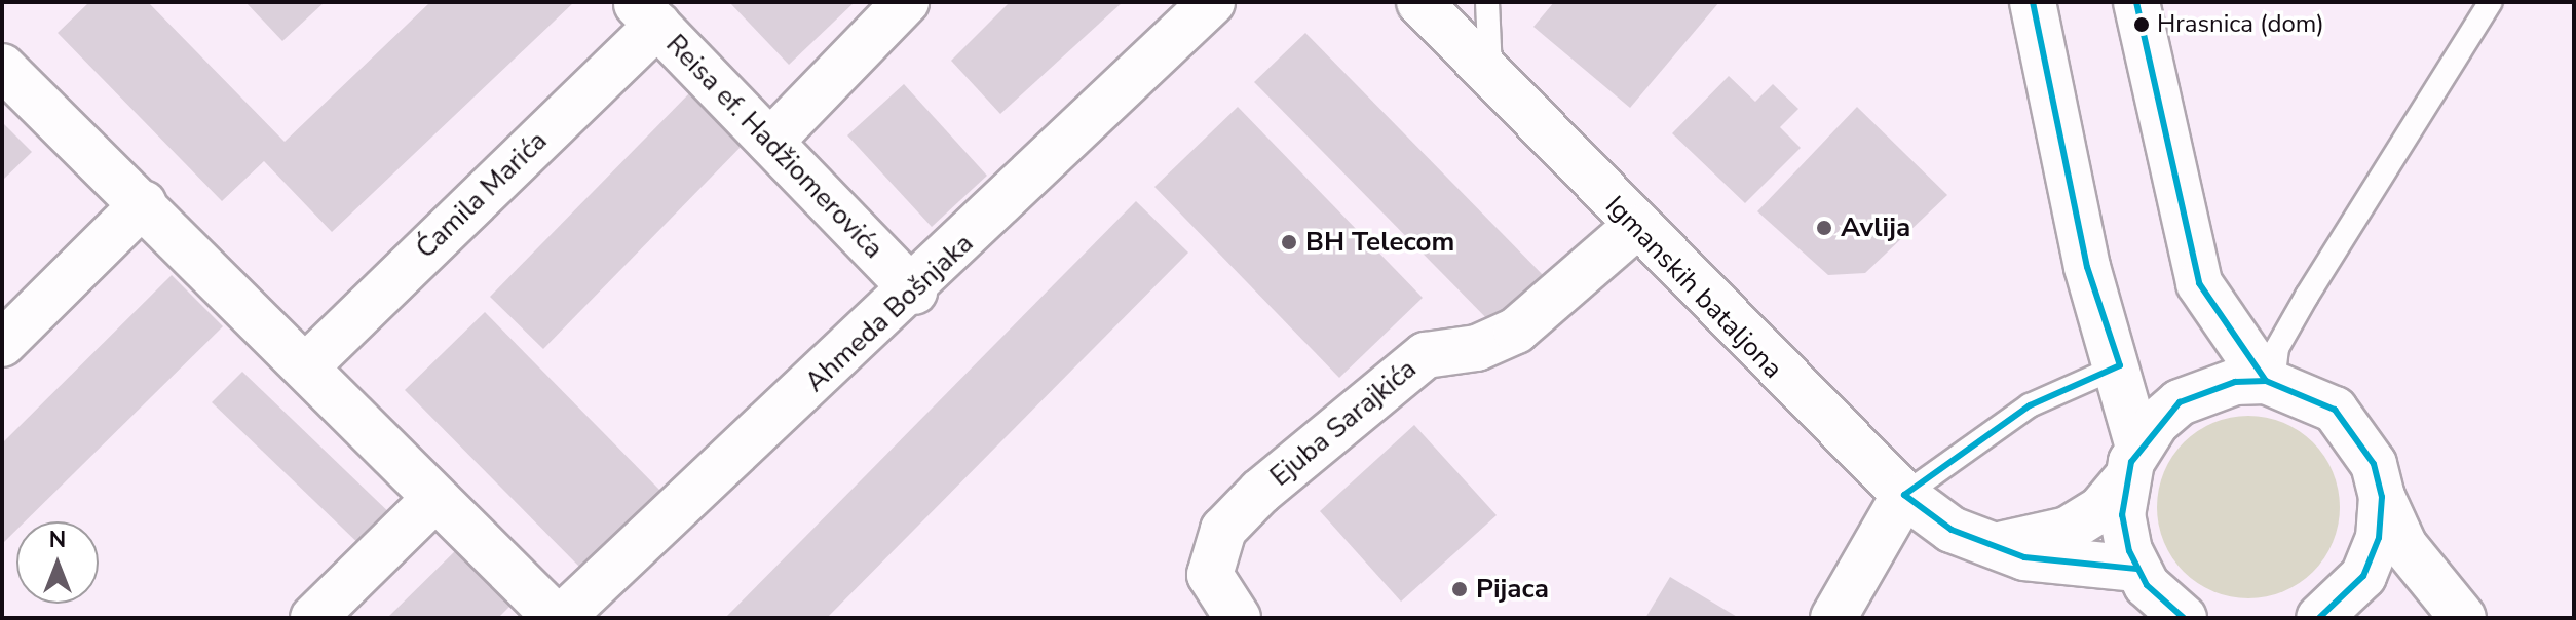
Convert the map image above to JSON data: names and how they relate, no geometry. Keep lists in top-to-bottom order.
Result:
{
  "streets": {
    "street": [
      "Reisa ef. Hadžiomerovića",
      "Ćamila Marića",
      "Igmanskih bataljona",
      "Ahmeda Bošnjaka",
      "Ejuba Sarajkića"
    ]
  },
  "crossings": [
    ["Reisa ef. Hadžiomerovića", "Ćamila Marića"],
    ["Reisa ef. Hadžiomerovića", "Ahmeda Bošnjaka"],
    ["Igmanskih bataljona", "Ejuba Sarajkića"]
  ],
  "places": [
    "Hrasnica (dom)",
    "Avlija",
    "BH Telecom",
    "Pijaca"
  ],
  "north": "top"
}
